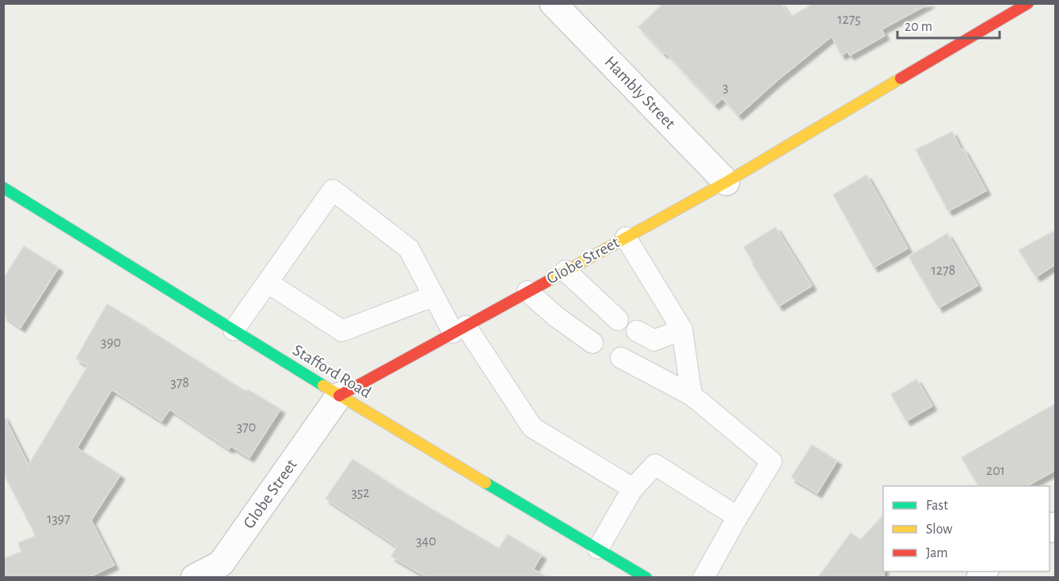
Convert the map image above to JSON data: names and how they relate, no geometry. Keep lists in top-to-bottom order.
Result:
{
  "streets": {
    "main road": ["Globe Street", "Stafford Road"],
    "street": ["Hambly Street"]
  },
  "crossings": [
    ["Hambly Street", "Globe Street"],
    ["Globe Street", "Stafford Road"]
  ],
  "house_numbers": [
    "1275",
    "3",
    "1278",
    "390",
    "378",
    "370",
    "201",
    "352",
    "1397",
    "340"
  ],
  "legend": ["Fast", "Slow", "Jam"],
  "scale_bar": "20 m"
}
